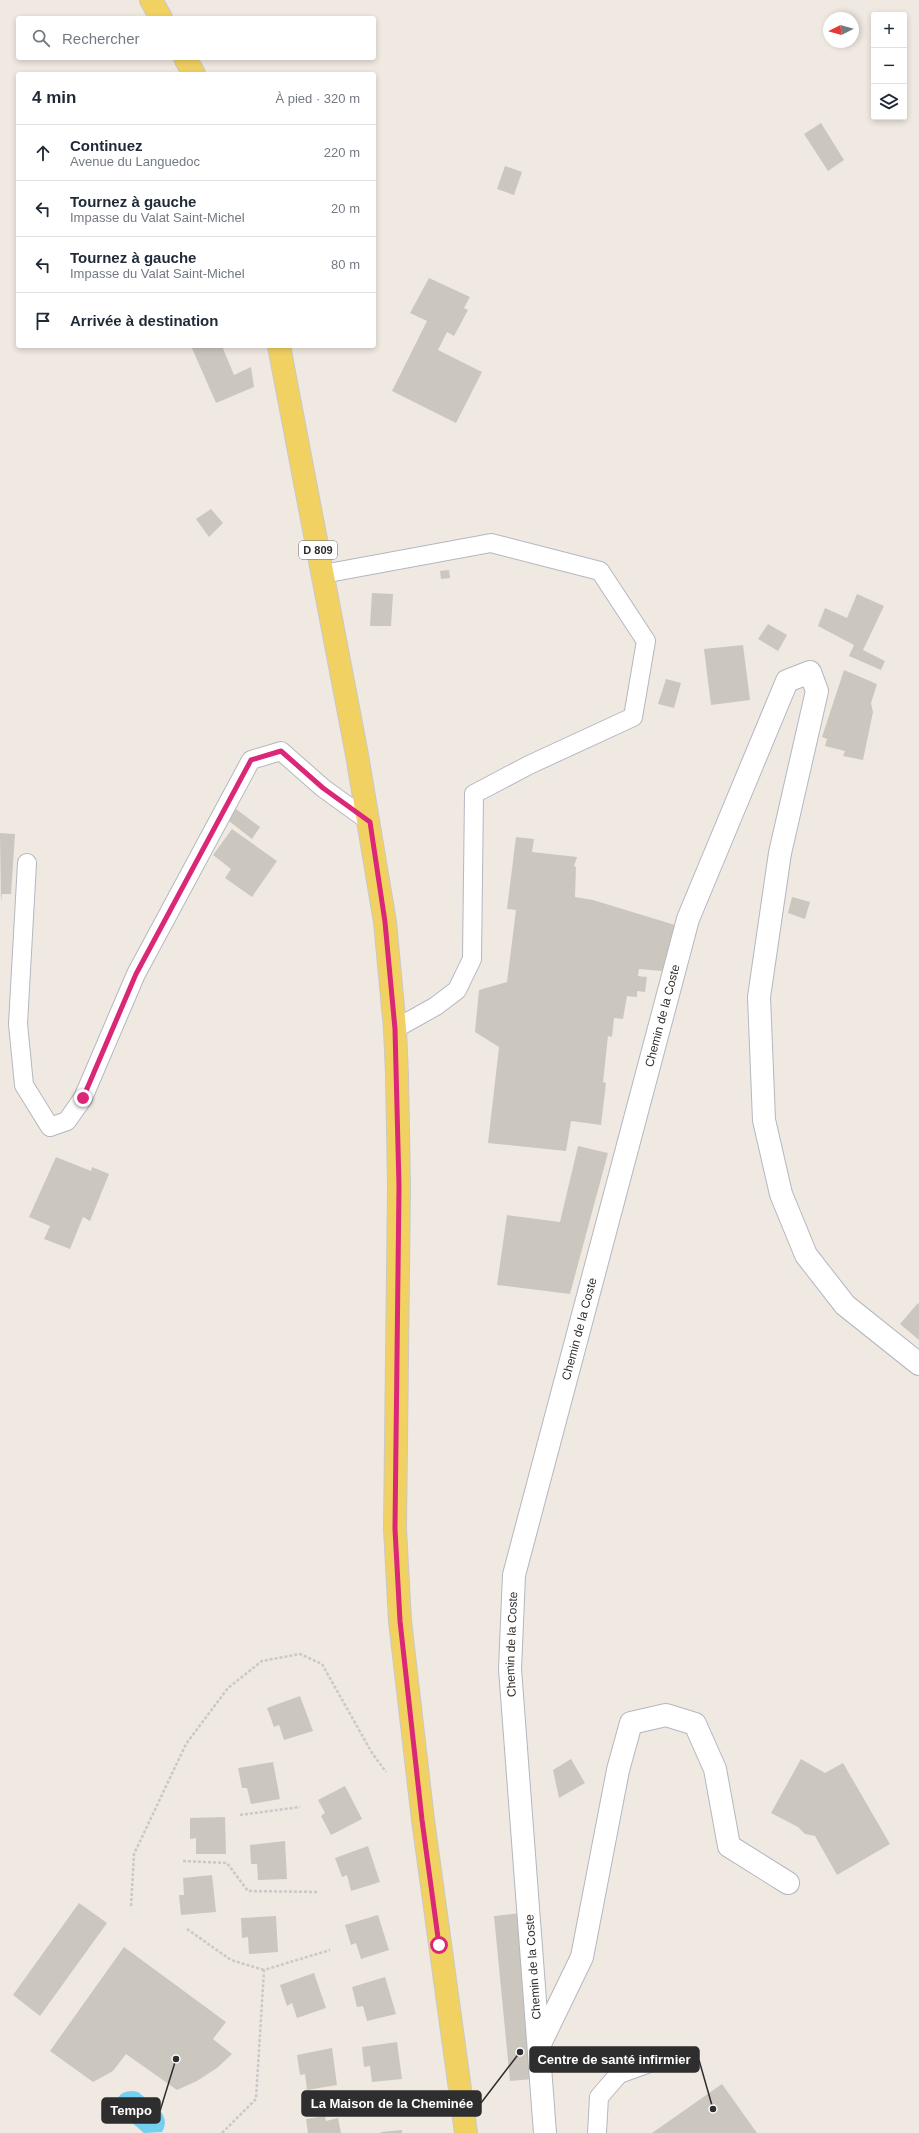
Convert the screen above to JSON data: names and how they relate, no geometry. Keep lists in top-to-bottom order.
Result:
{
  "streets": {
    "main road": ["D 809"],
    "street": ["Chemin de la Coste"]
  },
  "places": ["La Maison de la Cheminée", "Tempo", "Centre de santé infirmier"],
  "north": "left",
  "page": {
    "map_buttons": ["+", "−"],
    "search": "Rechercher",
    "heading": ["4 min", "À pied · 320 m"],
    "list": [
      ["Continuez", "Avenue du Languedoc", "220 m"],
      ["Tournez à gauche", "Impasse du Valat Saint-Michel", "20 m"],
      ["Tournez à gauche", "Impasse du Valat Saint-Michel", "80 m"],
      "Arrivée à destination"
    ]
  }
}
